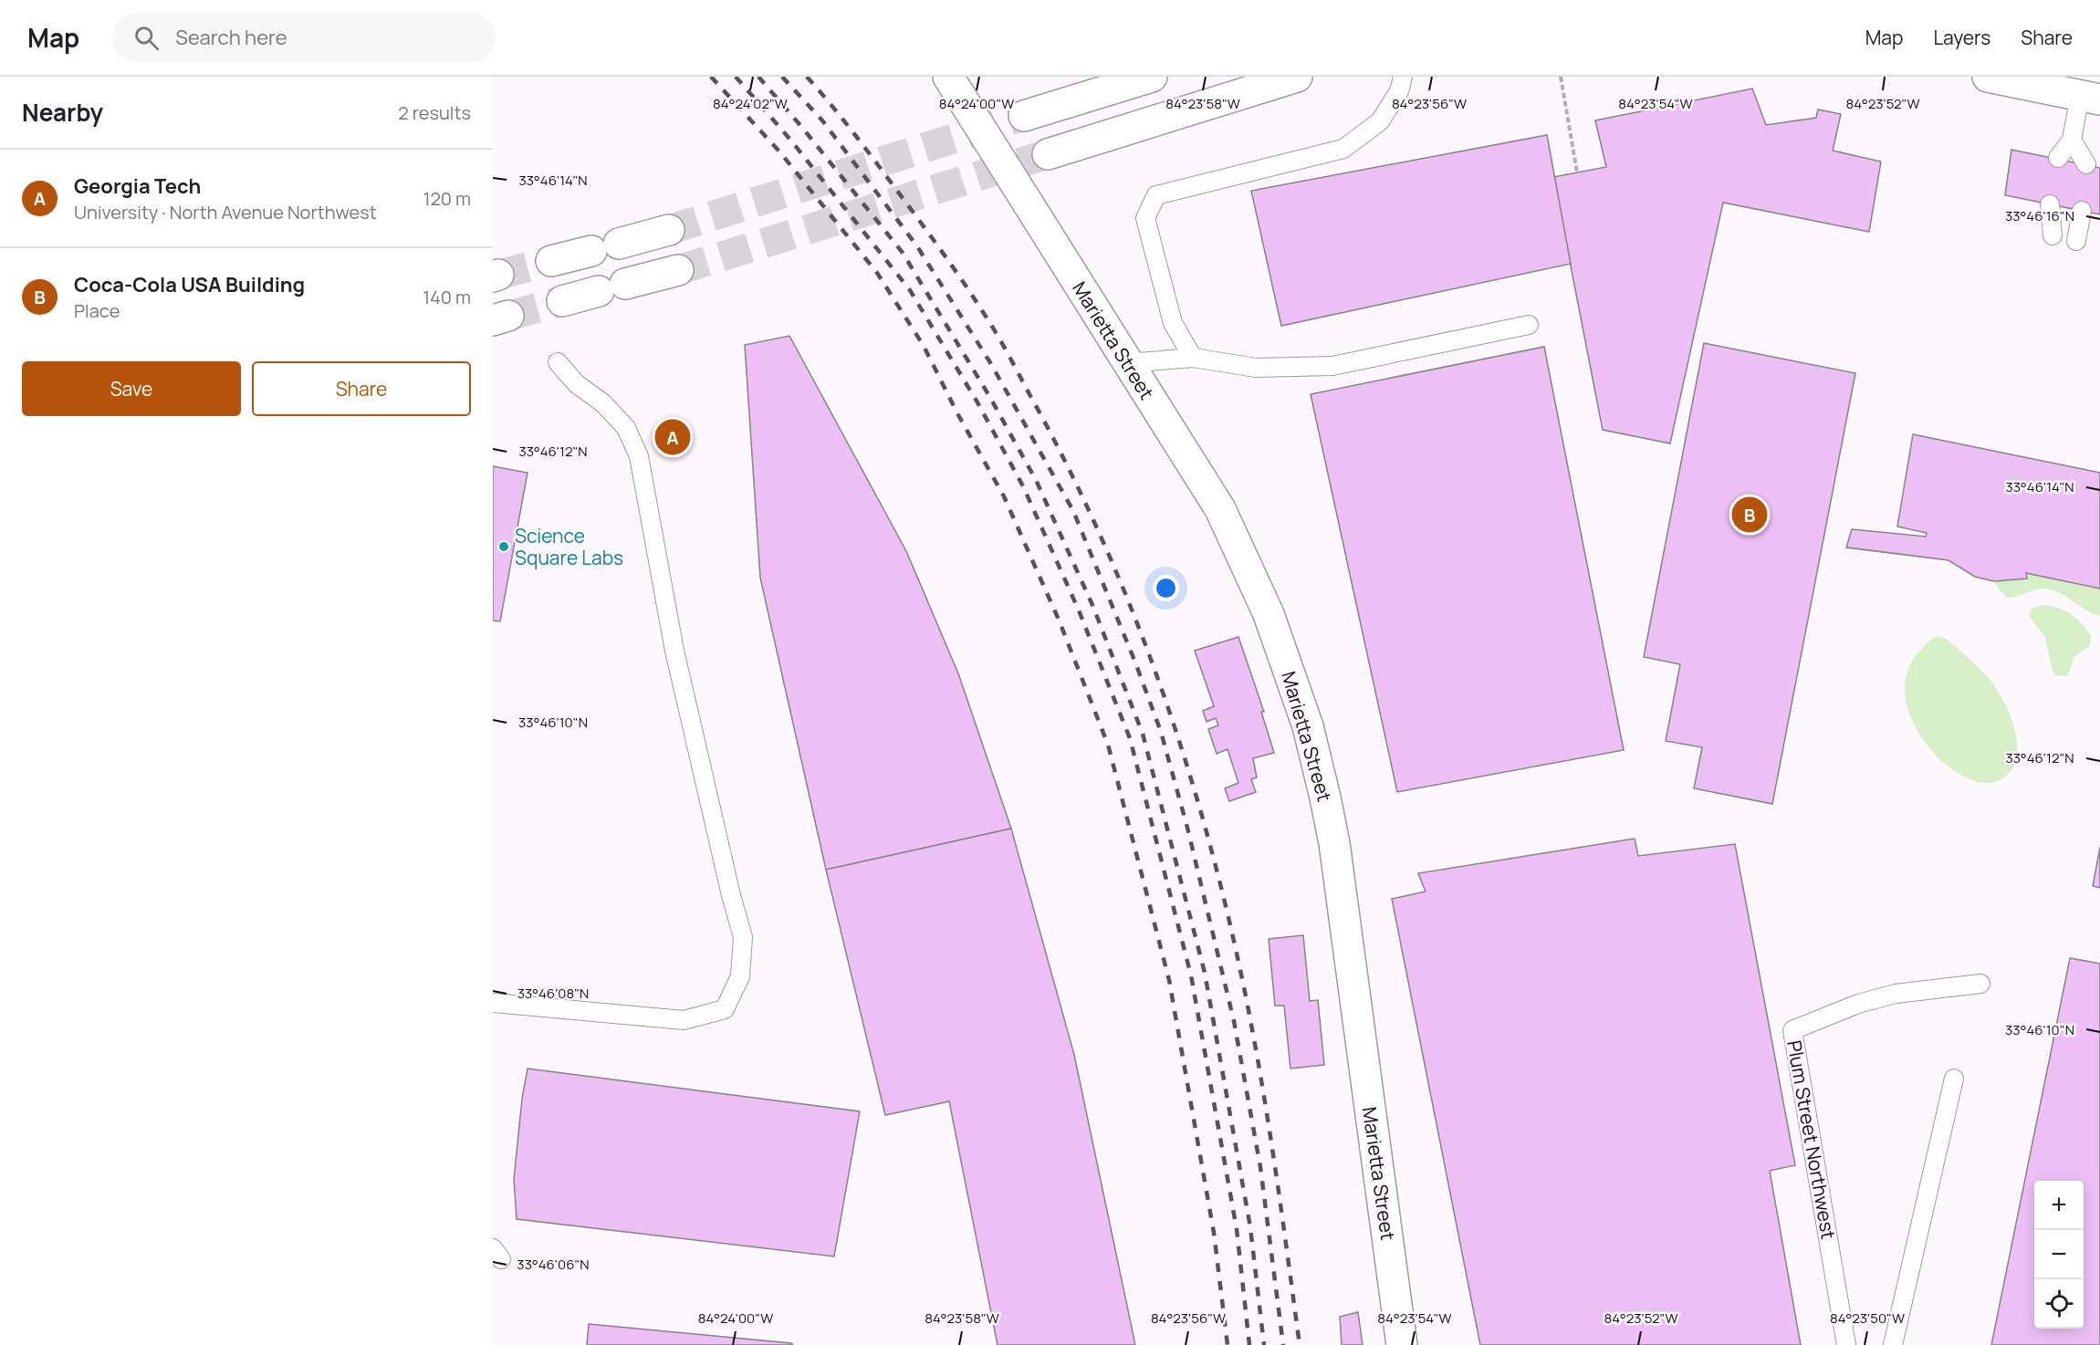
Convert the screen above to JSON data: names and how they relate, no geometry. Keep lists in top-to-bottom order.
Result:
{
  "streets": {
    "main road": ["Marietta Street"],
    "lane": ["Plum Street Northwest"]
  },
  "places": ["Science Square Labs"],
  "page": {
    "header": "Map",
    "search": "Search here",
    "nav": ["Map", "Layers", "Share"],
    "heading": ["Nearby", "2 results"],
    "list": [
      {
        "mark": "A",
        "name": "Georgia Tech",
        "note": "University · North Avenue Northwest",
        "value": "120 m"
      },
      {
        "mark": "B",
        "name": "Coca-Cola USA Building",
        "note": "Place",
        "value": "140 m"
      }
    ],
    "buttons": ["Save", "Share"],
    "pins": ["A", "B"],
    "map_buttons": ["+", "−"]
  },
  "coordinates": [
    "84°24'02\"W",
    "84°24'00\"W",
    "84°23'58\"W",
    "84°23'56\"W",
    "84°23'54\"W",
    "84°23'52\"W",
    "33°46'14\"N",
    "33°46'16\"N",
    "33°46'12\"N",
    "33°46'10\"N",
    "33°46'08\"N",
    "33°46'06\"N",
    "84°23'50\"W"
  ]
}
